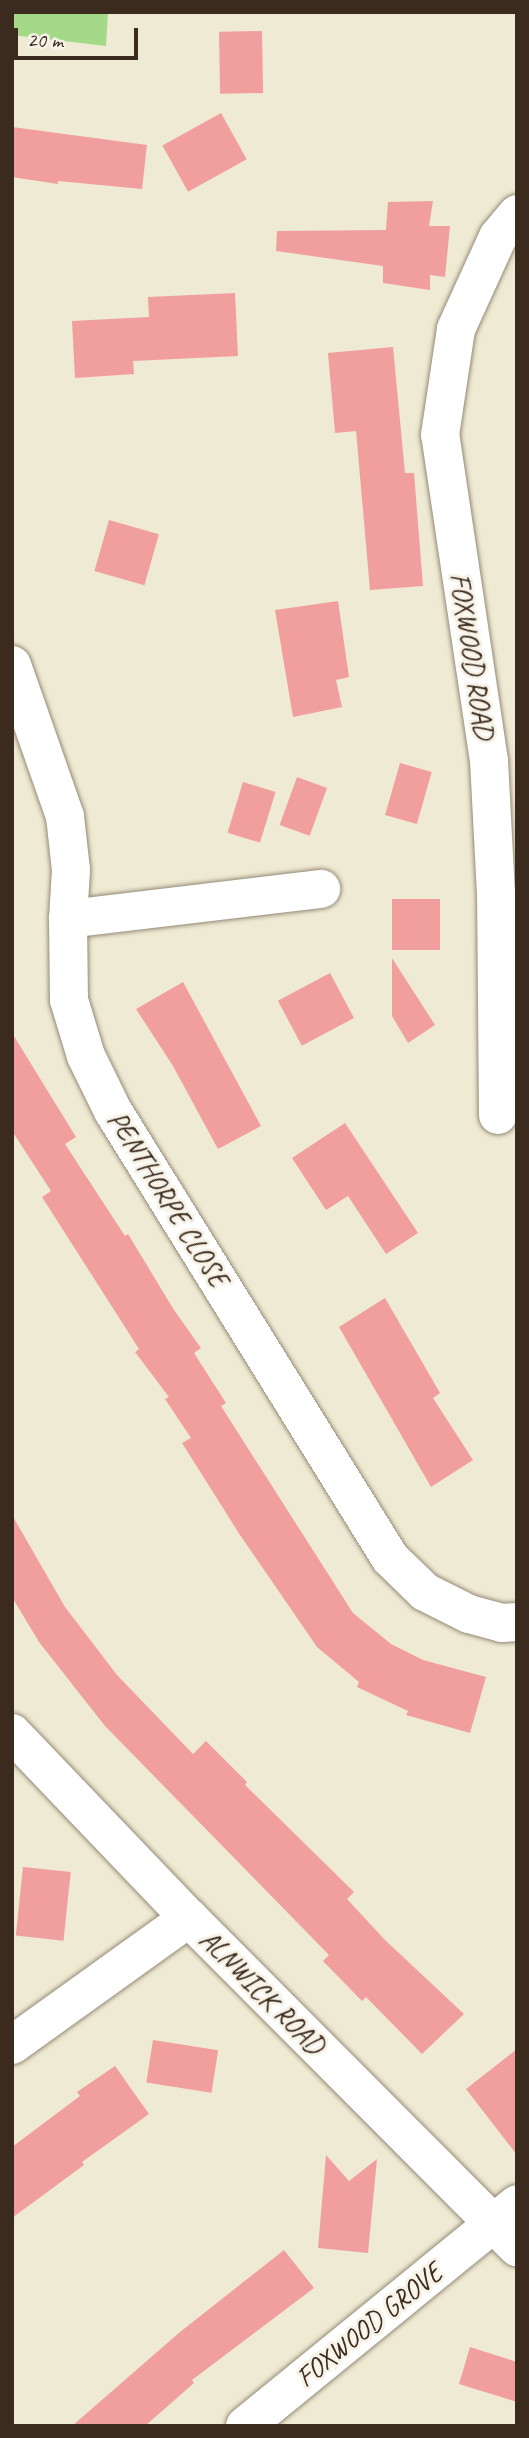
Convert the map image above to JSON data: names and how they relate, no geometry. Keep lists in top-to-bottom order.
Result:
{
  "streets": {
    "street": [
      "FOXWOOD ROAD",
      "PENTHORPE CLOSE",
      "ALNWICK ROAD",
      "FOXWOOD GROVE"
    ]
  },
  "crossings": [
    ["ALNWICK ROAD", "FOXWOOD GROVE"]
  ],
  "scale_bar": "20 m"
}
